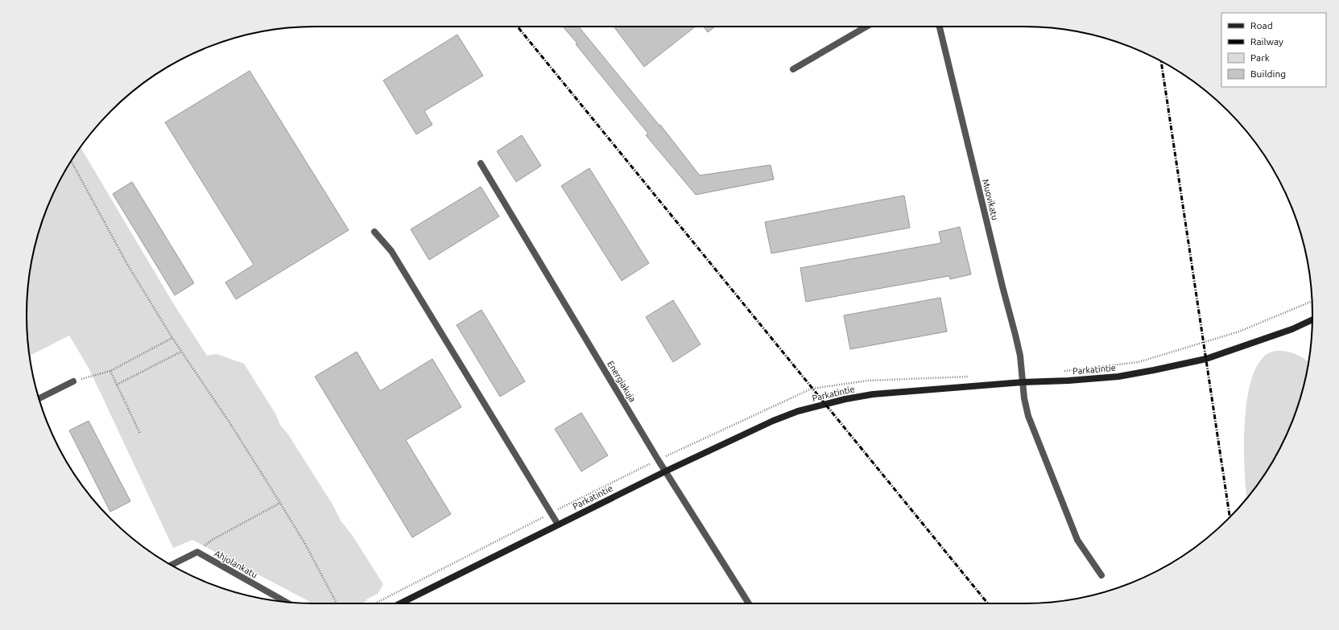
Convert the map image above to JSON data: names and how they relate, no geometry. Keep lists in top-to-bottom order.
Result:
{
  "streets": {
    "street": [
      "Muovikatu",
      "Parkatintie",
      "Energiakuja",
      "Ahjolankatu"
    ]
  },
  "crossings": [
    ["Muovikatu", "Parkatintie"],
    ["Parkatintie", "Energiakuja"]
  ],
  "legend": [
    "Road",
    "Railway",
    "Park",
    "Building"
  ]
}
